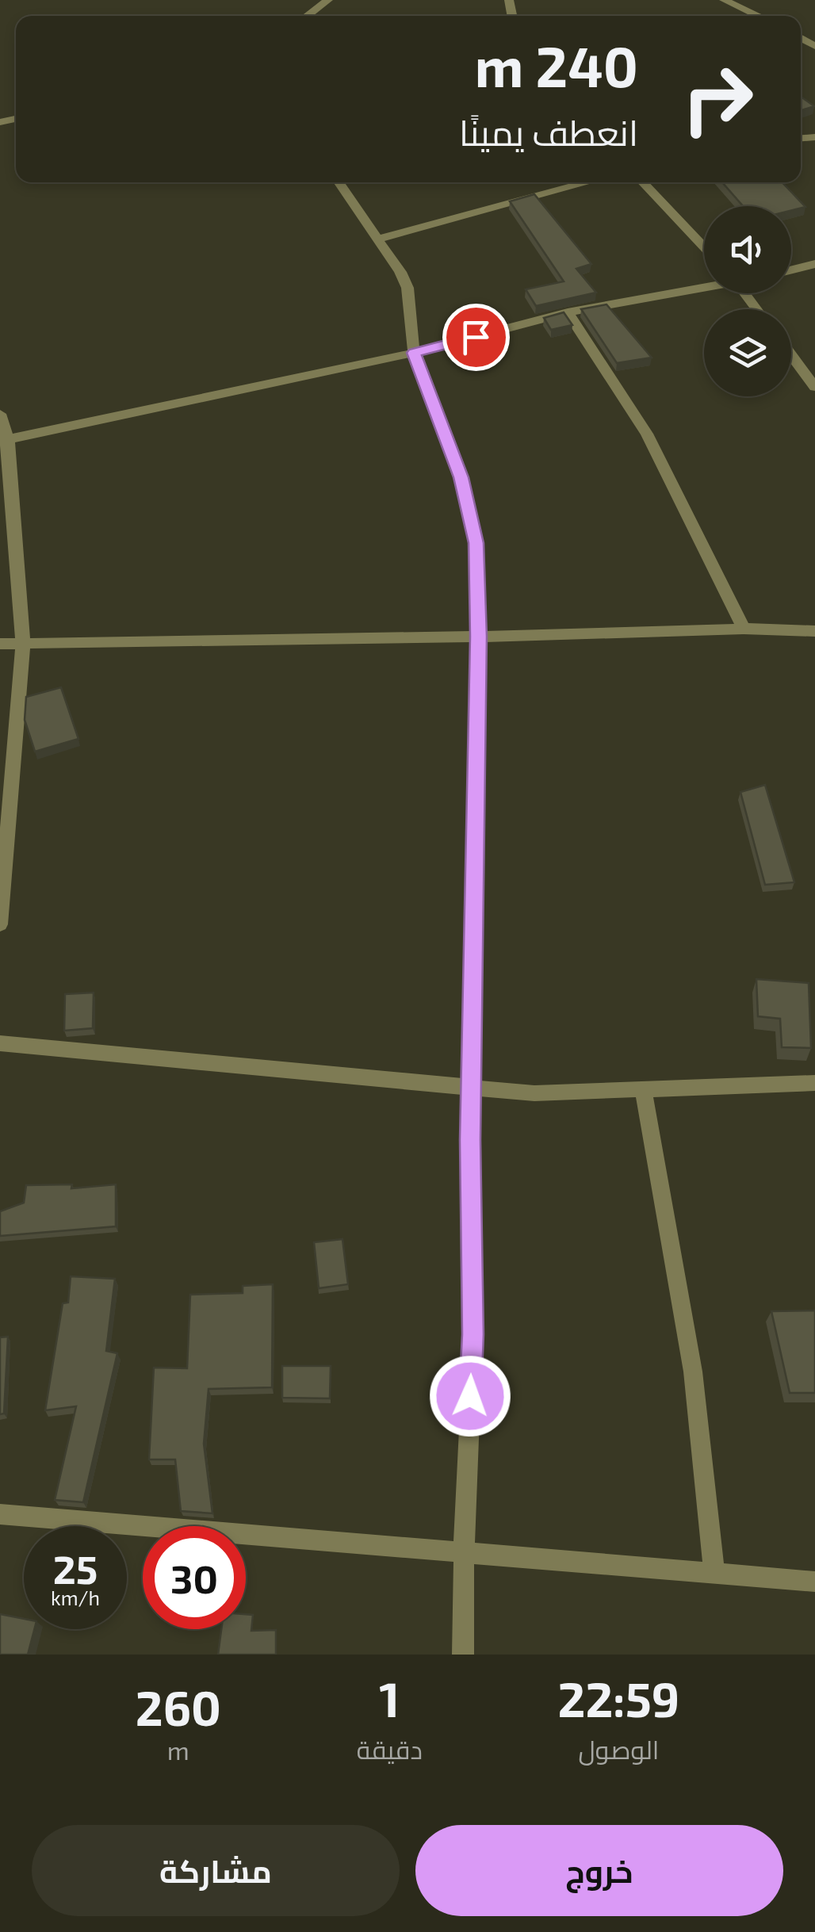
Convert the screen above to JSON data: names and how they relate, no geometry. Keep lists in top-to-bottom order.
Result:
{
  "page": {
    "turn": ["240 m", "انعطف يمينًا"],
    "speed": "25 km/h",
    "limit": "30",
    "eta": [
      "22:59",
      "الوصول",
      "1",
      "دقيقة",
      "260",
      "m"
    ],
    "buttons": ["خروج", "مشاركة"]
  }
}
